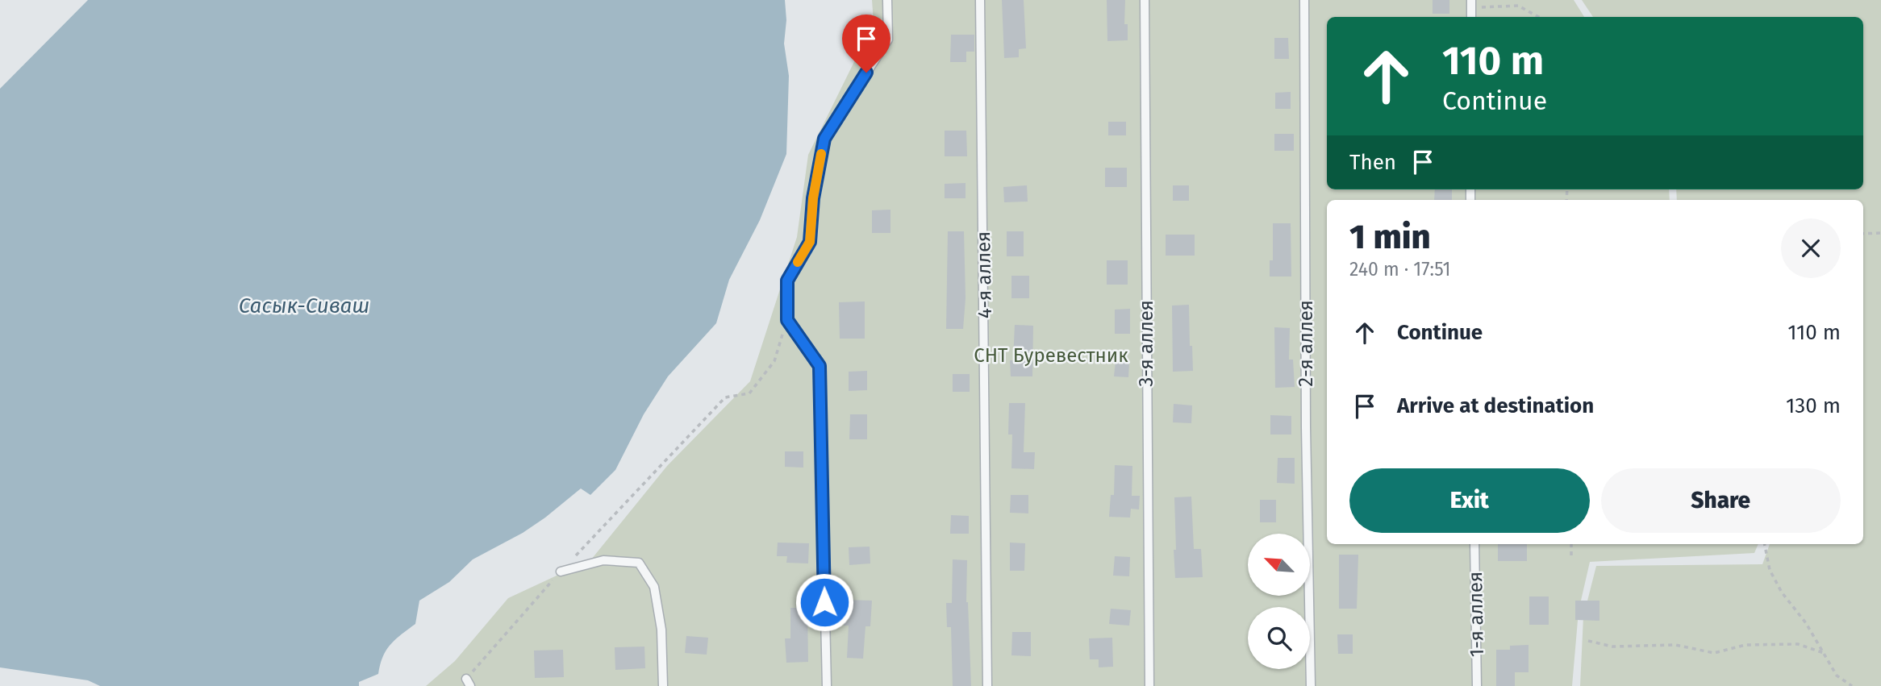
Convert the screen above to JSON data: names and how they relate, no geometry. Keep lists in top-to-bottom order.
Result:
{
  "streets": {
    "lane": [
      "4-я аллея",
      "3-я аллея",
      "2-я аллея",
      "1-я аллея"
    ]
  },
  "water": ["Сасык-Сиваш"],
  "parks": ["СНТ Буревестник"],
  "north": "top left",
  "page": {
    "turn": ["110 m", "Continue"],
    "then": "Then",
    "heading": ["1 min", "240 m · 17:51"],
    "list": [
      {
        "name": "Continue",
        "value": "110 m"
      },
      {
        "name": "Arrive at destination",
        "value": "130 m"
      }
    ],
    "buttons": ["Exit", "Share"]
  }
}
